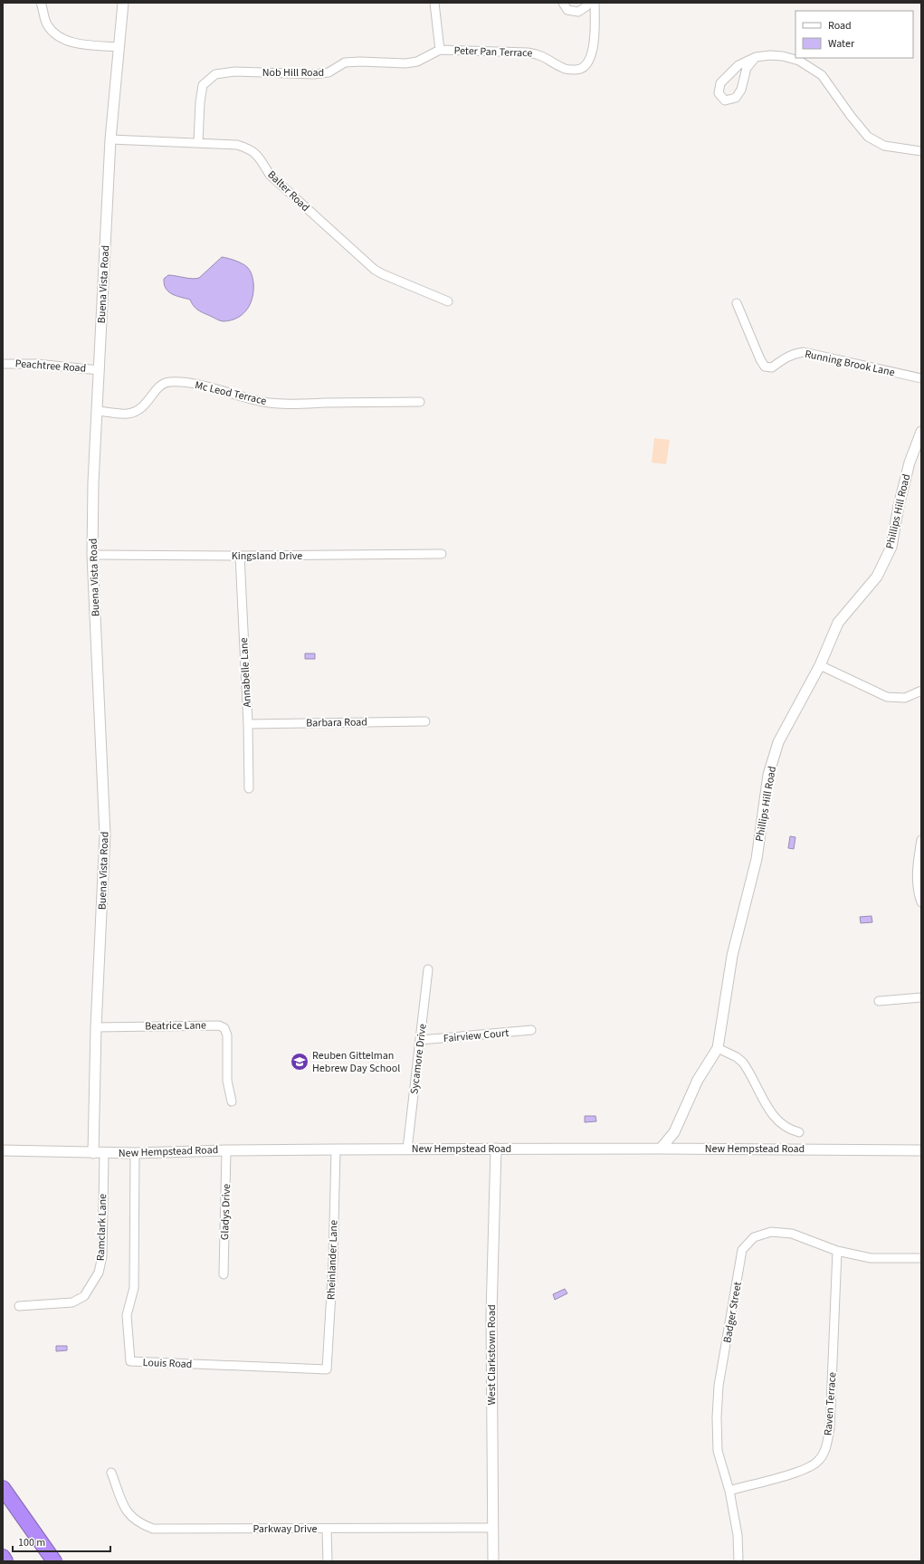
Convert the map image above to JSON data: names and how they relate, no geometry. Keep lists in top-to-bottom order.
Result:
{
  "streets": {
    "street": [
      "Peter Pan Terrace",
      "Nob Hill Road",
      "Balter Road",
      "Buena Vista Road",
      "Running Brook Lane",
      "Peachtree Road",
      "Mc Leod Terrace",
      "Phillips Hill Road",
      "Kingsland Drive",
      "Annabelle Lane",
      "Barbara Road",
      "Beatrice Lane",
      "Fairview Court",
      "Sycamore Drive",
      "New Hempstead Road",
      "Gladys Drive",
      "Ramclark Lane",
      "Rheinlander Lane",
      "Badger Street",
      "West Clarkstown Road",
      "Louis Road",
      "Raven Terrace",
      "Parkway Drive"
    ]
  },
  "crossings": [
    ["Peter Pan Terrace", "Nob Hill Road"],
    ["Nob Hill Road", "Balter Road"],
    ["Balter Road", "Buena Vista Road"],
    ["Buena Vista Road", "Peachtree Road"],
    ["Buena Vista Road", "Mc Leod Terrace"],
    ["Buena Vista Road", "Kingsland Drive"],
    ["Buena Vista Road", "Beatrice Lane"],
    ["Buena Vista Road", "New Hempstead Road"],
    ["Phillips Hill Road", "New Hempstead Road"],
    ["Kingsland Drive", "Annabelle Lane"],
    ["Annabelle Lane", "Barbara Road"],
    ["Fairview Court", "Sycamore Drive"],
    ["Sycamore Drive", "New Hempstead Road"],
    ["New Hempstead Road", "Gladys Drive"],
    ["New Hempstead Road", "Ramclark Lane"],
    ["New Hempstead Road", "Rheinlander Lane"],
    ["New Hempstead Road", "West Clarkstown Road"],
    ["New Hempstead Road", "Louis Road"],
    ["Rheinlander Lane", "Louis Road"],
    ["Badger Street", "Raven Terrace"],
    ["West Clarkstown Road", "Parkway Drive"]
  ],
  "places": {
    "school or university": ["Reuben Gittelman Hebrew Day School"]
  },
  "legend": ["Road", "Water"],
  "scale_bar": "100 m"
}
